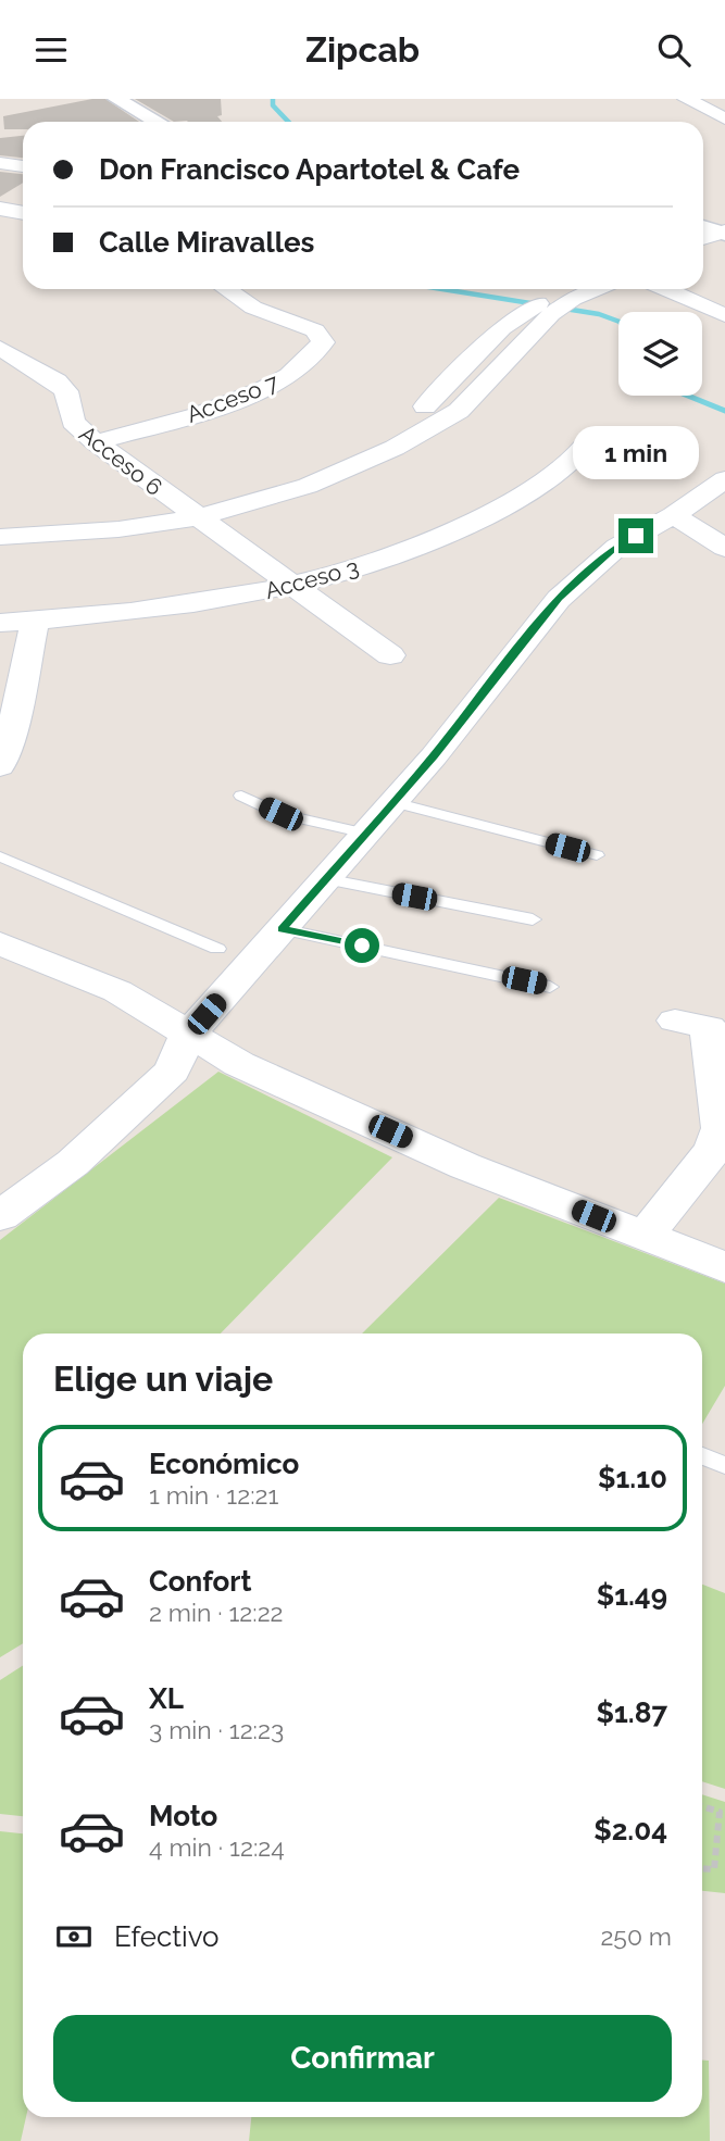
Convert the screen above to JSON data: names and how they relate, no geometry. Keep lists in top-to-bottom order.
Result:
{
  "streets": {
    "street": ["Acceso 7", "Acceso 6", "Acceso 3"]
  },
  "crossings": [
    ["Acceso 7", "Acceso 6"],
    ["Acceso 6", "Acceso 3"]
  ],
  "page": {
    "header": "Zipcab",
    "banner": ["Don Francisco Apartotel & Cafe", "Calle Miravalles"],
    "bubble": "1 min",
    "heading": "Elige un viaje",
    "list": [
      {
        "name": "Económico",
        "note": "1 min · 12:21",
        "value": "$1.10"
      },
      {
        "name": "Confort",
        "note": "2 min · 12:22",
        "value": "$1.49"
      },
      {
        "name": "XL",
        "note": "3 min · 12:23",
        "value": "$1.87"
      },
      {
        "name": "Moto",
        "note": "4 min · 12:24",
        "value": "$2.04"
      }
    ],
    "pay": ["Efectivo", "250 m"],
    "buttons": "Confirmar"
  }
}
